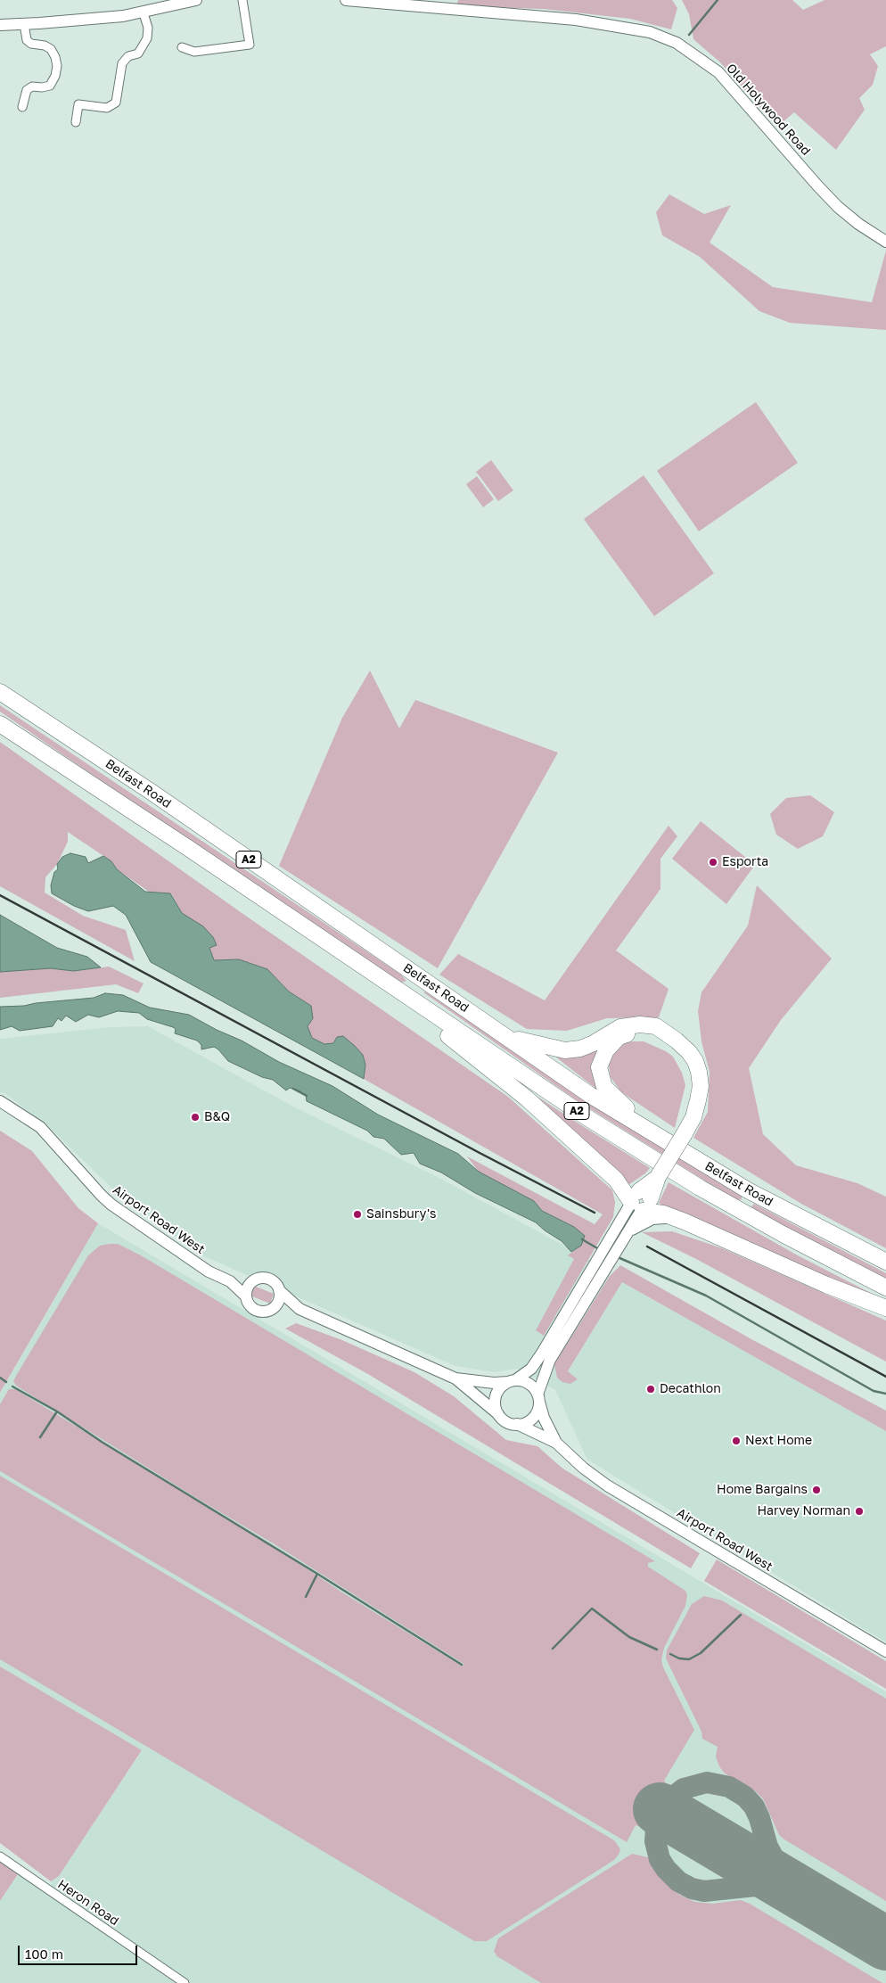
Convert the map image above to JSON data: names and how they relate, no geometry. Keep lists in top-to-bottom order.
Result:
{
  "streets": {
    "highway": ["Belfast Road", "A2"],
    "street": ["Old Holywood Road", "Airport Road West", "Heron Road"]
  },
  "places": [
    "Esporta",
    "B&Q",
    "Sainsbury's",
    "Decathlon",
    "Next Home",
    "Home Bargains",
    "Harvey Norman"
  ],
  "scale_bar": "100 m"
}
